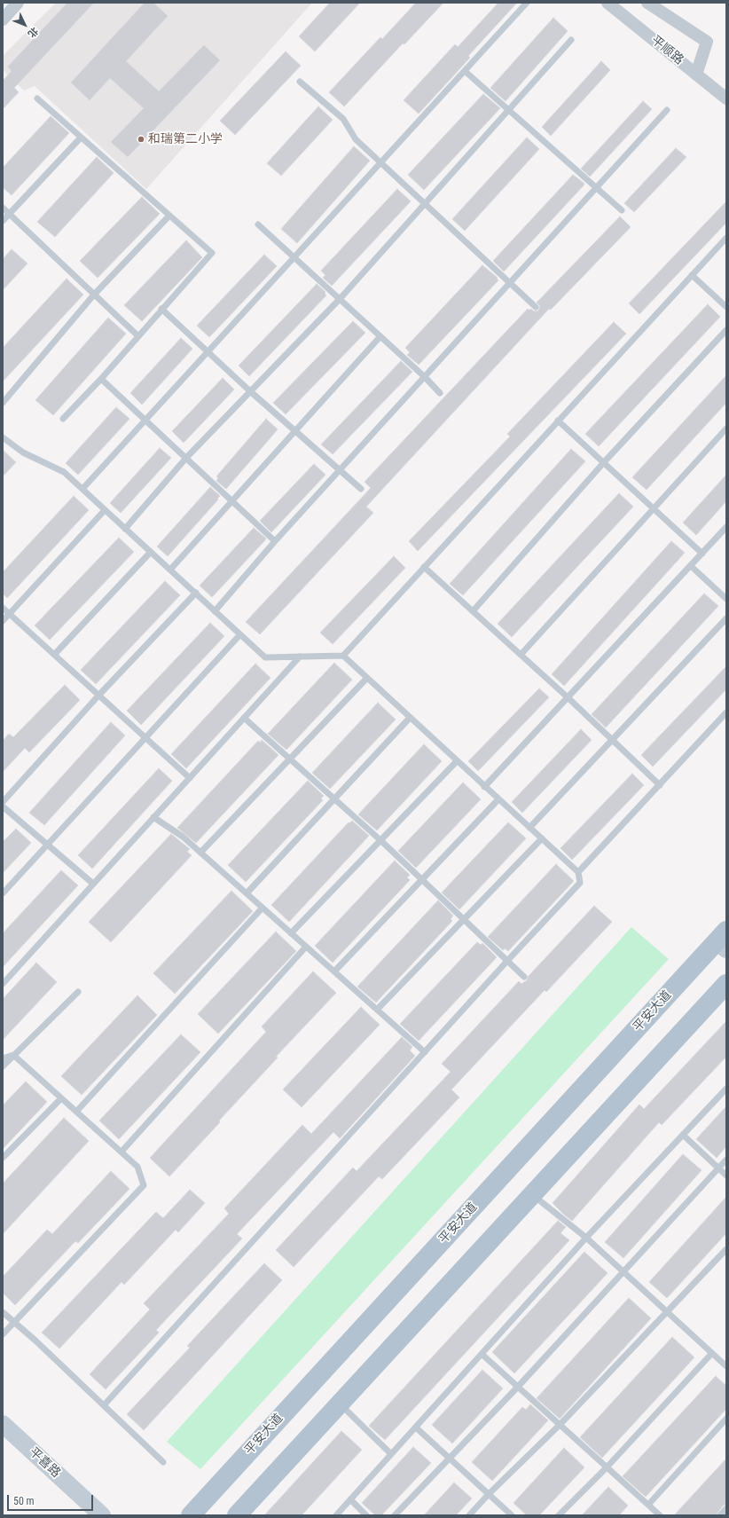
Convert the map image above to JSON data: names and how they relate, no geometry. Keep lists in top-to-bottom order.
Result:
{
  "streets": {
    "main road": ["平安大道"],
    "street": ["平顺路", "平喜路"]
  },
  "places": ["和瑞第二小学"],
  "scale_bar": "50 m",
  "north": "bottom right"
}
